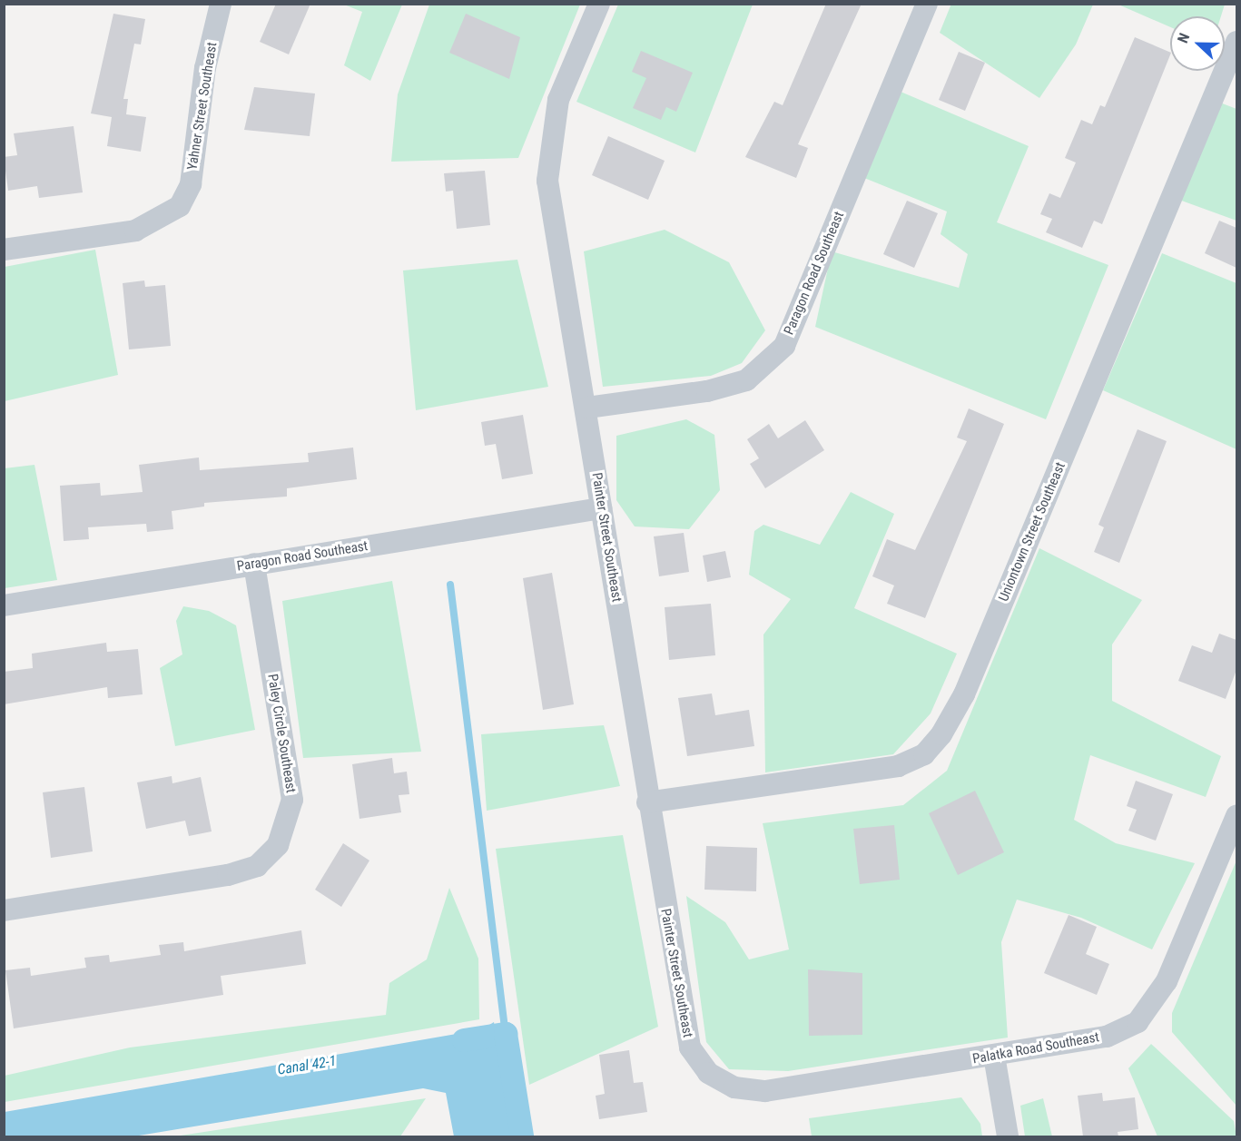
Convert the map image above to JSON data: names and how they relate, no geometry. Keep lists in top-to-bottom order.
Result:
{
  "streets": {
    "street": [
      "Yahner Street Southeast",
      "Paragon Road Southeast",
      "Uniontown Street Southeast",
      "Painter Street Southeast",
      "Paley Circle Southeast",
      "Palatka Road Southeast"
    ]
  },
  "crossings": [
    ["Paragon Road Southeast", "Painter Street Southeast"],
    ["Paragon Road Southeast", "Paley Circle Southeast"],
    ["Uniontown Street Southeast", "Painter Street Southeast"],
    ["Painter Street Southeast", "Palatka Road Southeast"]
  ],
  "water": ["Canal 42-1"],
  "north": "left"
}
